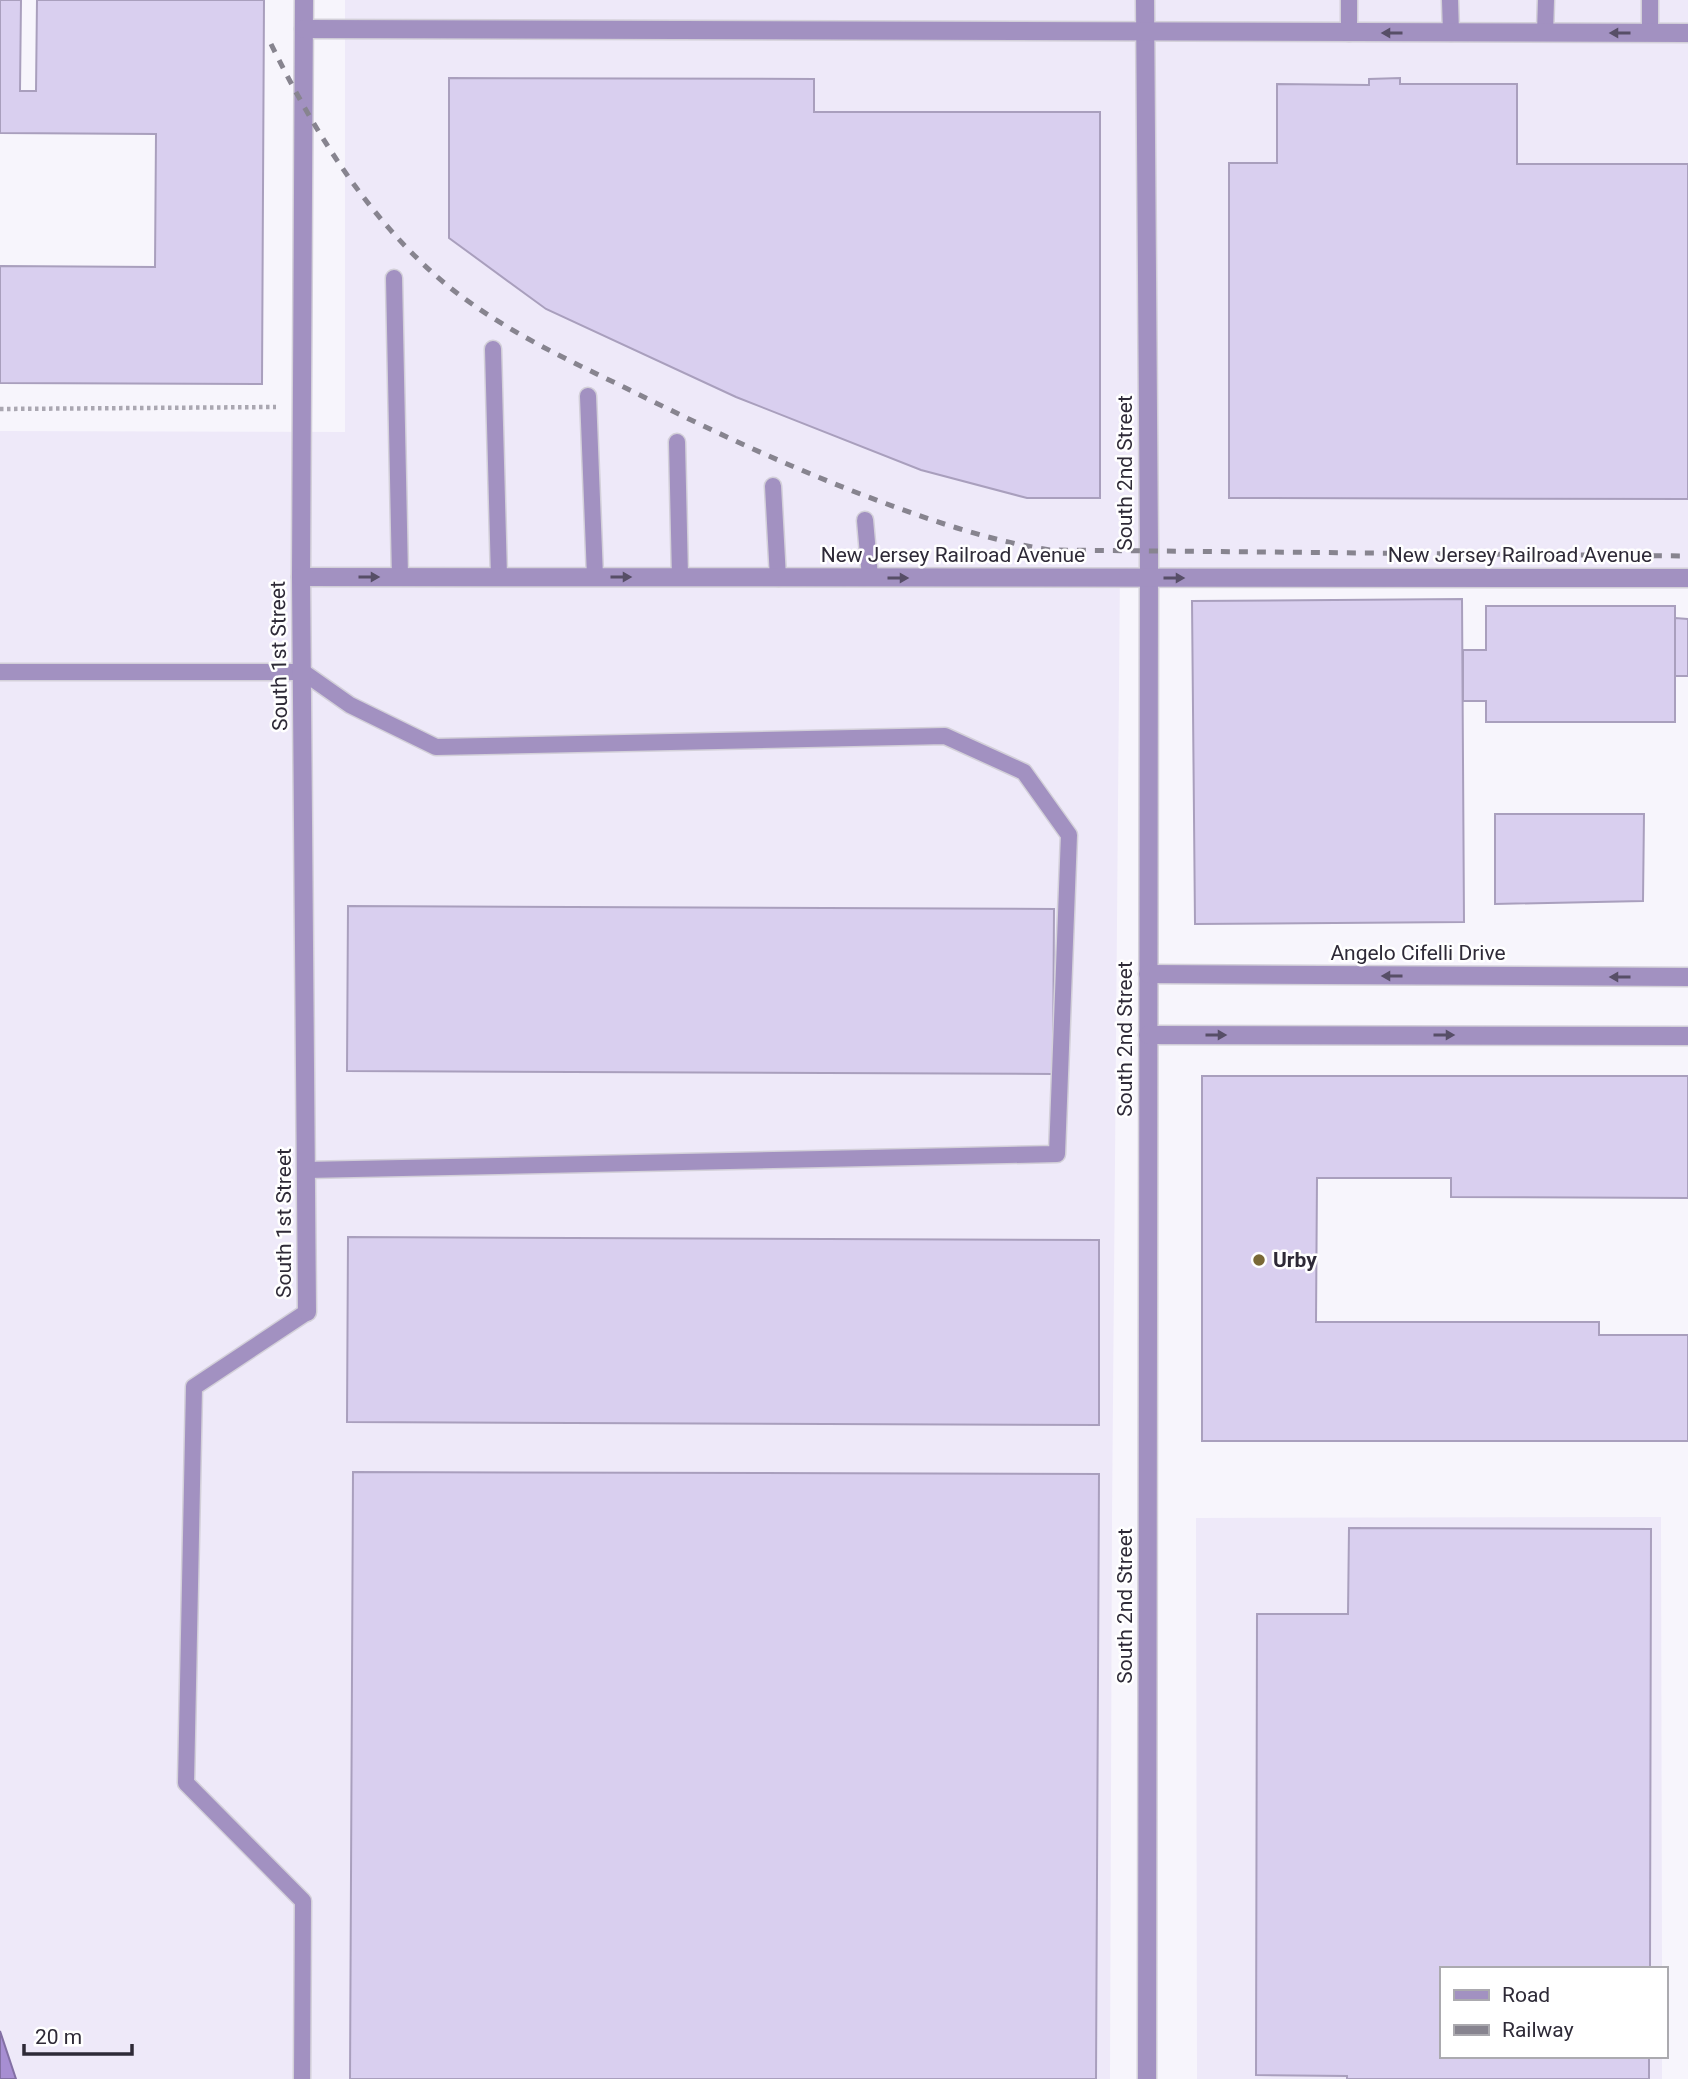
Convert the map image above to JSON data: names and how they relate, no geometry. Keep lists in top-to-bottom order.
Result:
{
  "streets": {
    "street": [
      "South 2nd Street",
      "New Jersey Railroad Avenue",
      "South 1st Street",
      "Angelo Cifelli Drive"
    ]
  },
  "crossings": [
    ["South 2nd Street", "New Jersey Railroad Avenue"],
    ["South 2nd Street", "Angelo Cifelli Drive"],
    ["New Jersey Railroad Avenue", "South 1st Street"]
  ],
  "one_way": ["New Jersey Railroad Avenue"],
  "places": ["Urby"],
  "legend": ["Road", "Railway"],
  "scale_bar": "20 m"
}
